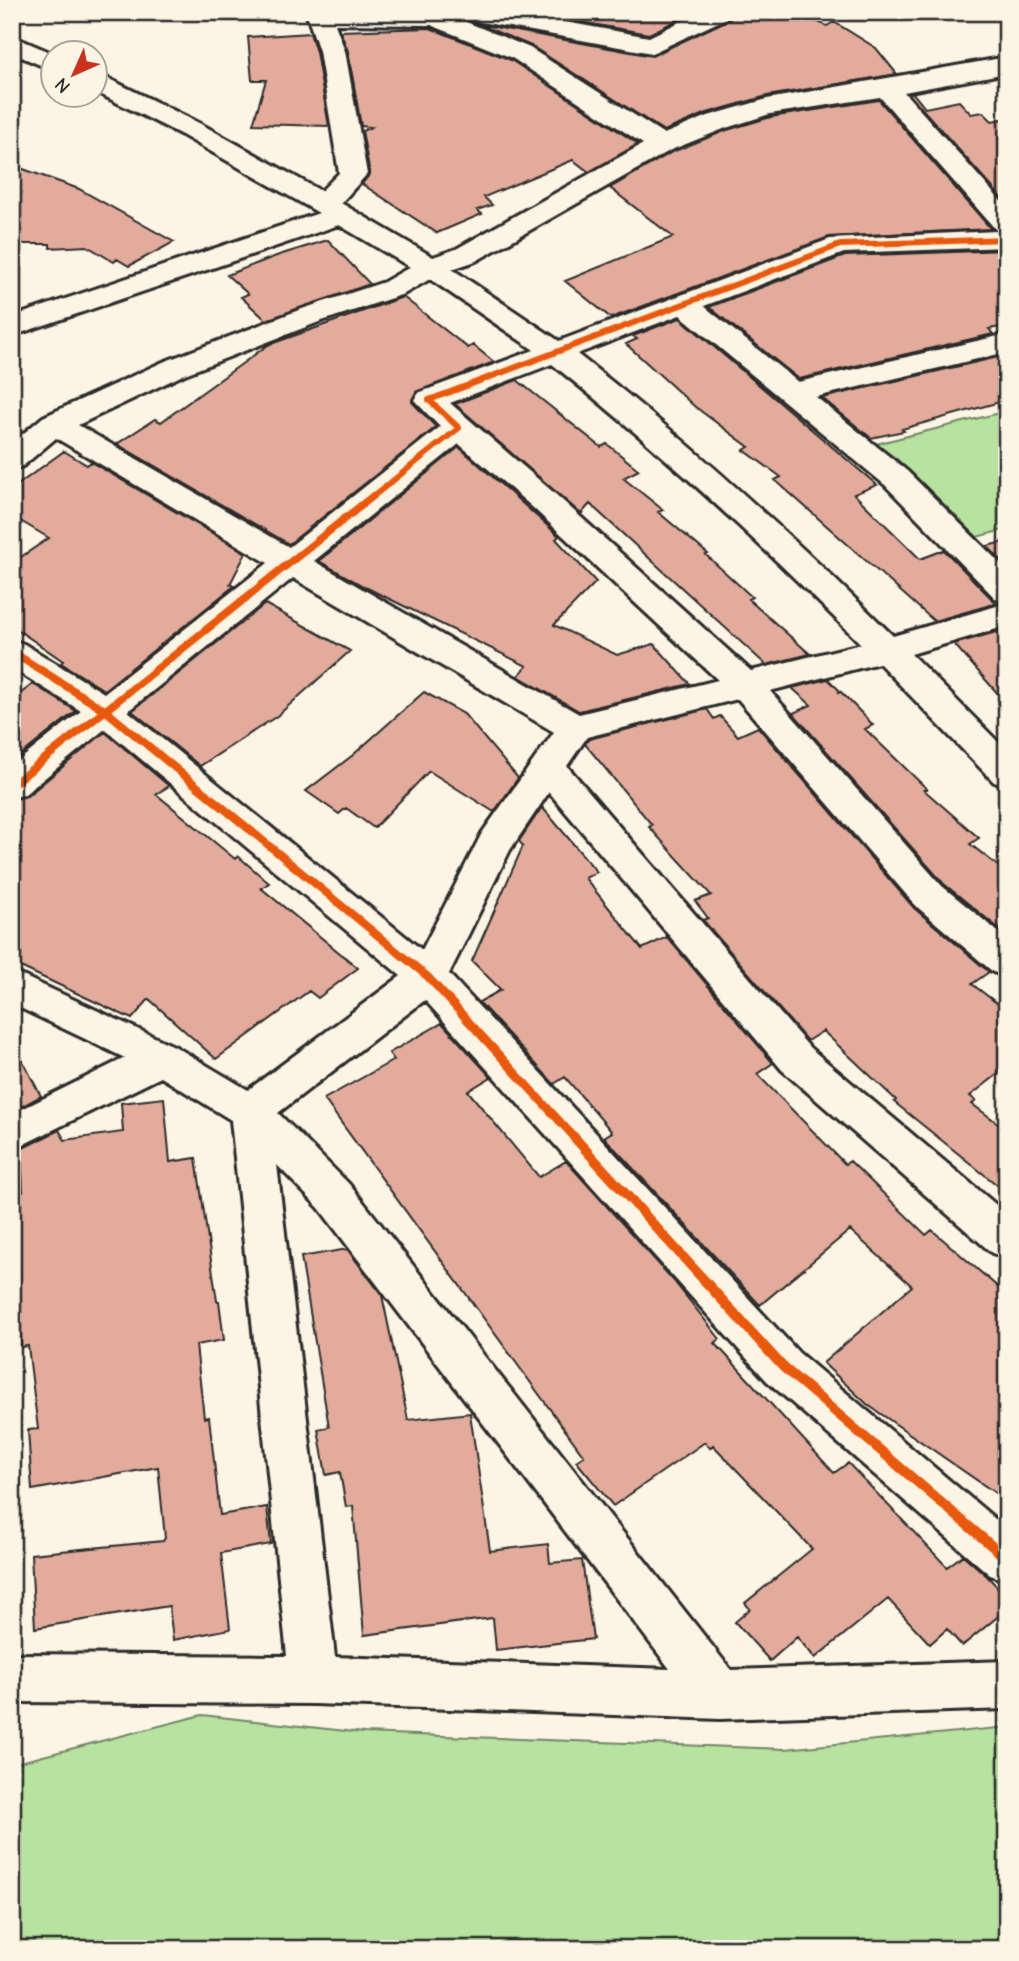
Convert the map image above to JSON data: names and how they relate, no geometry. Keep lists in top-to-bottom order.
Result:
{
  "north": "bottom left"
}
